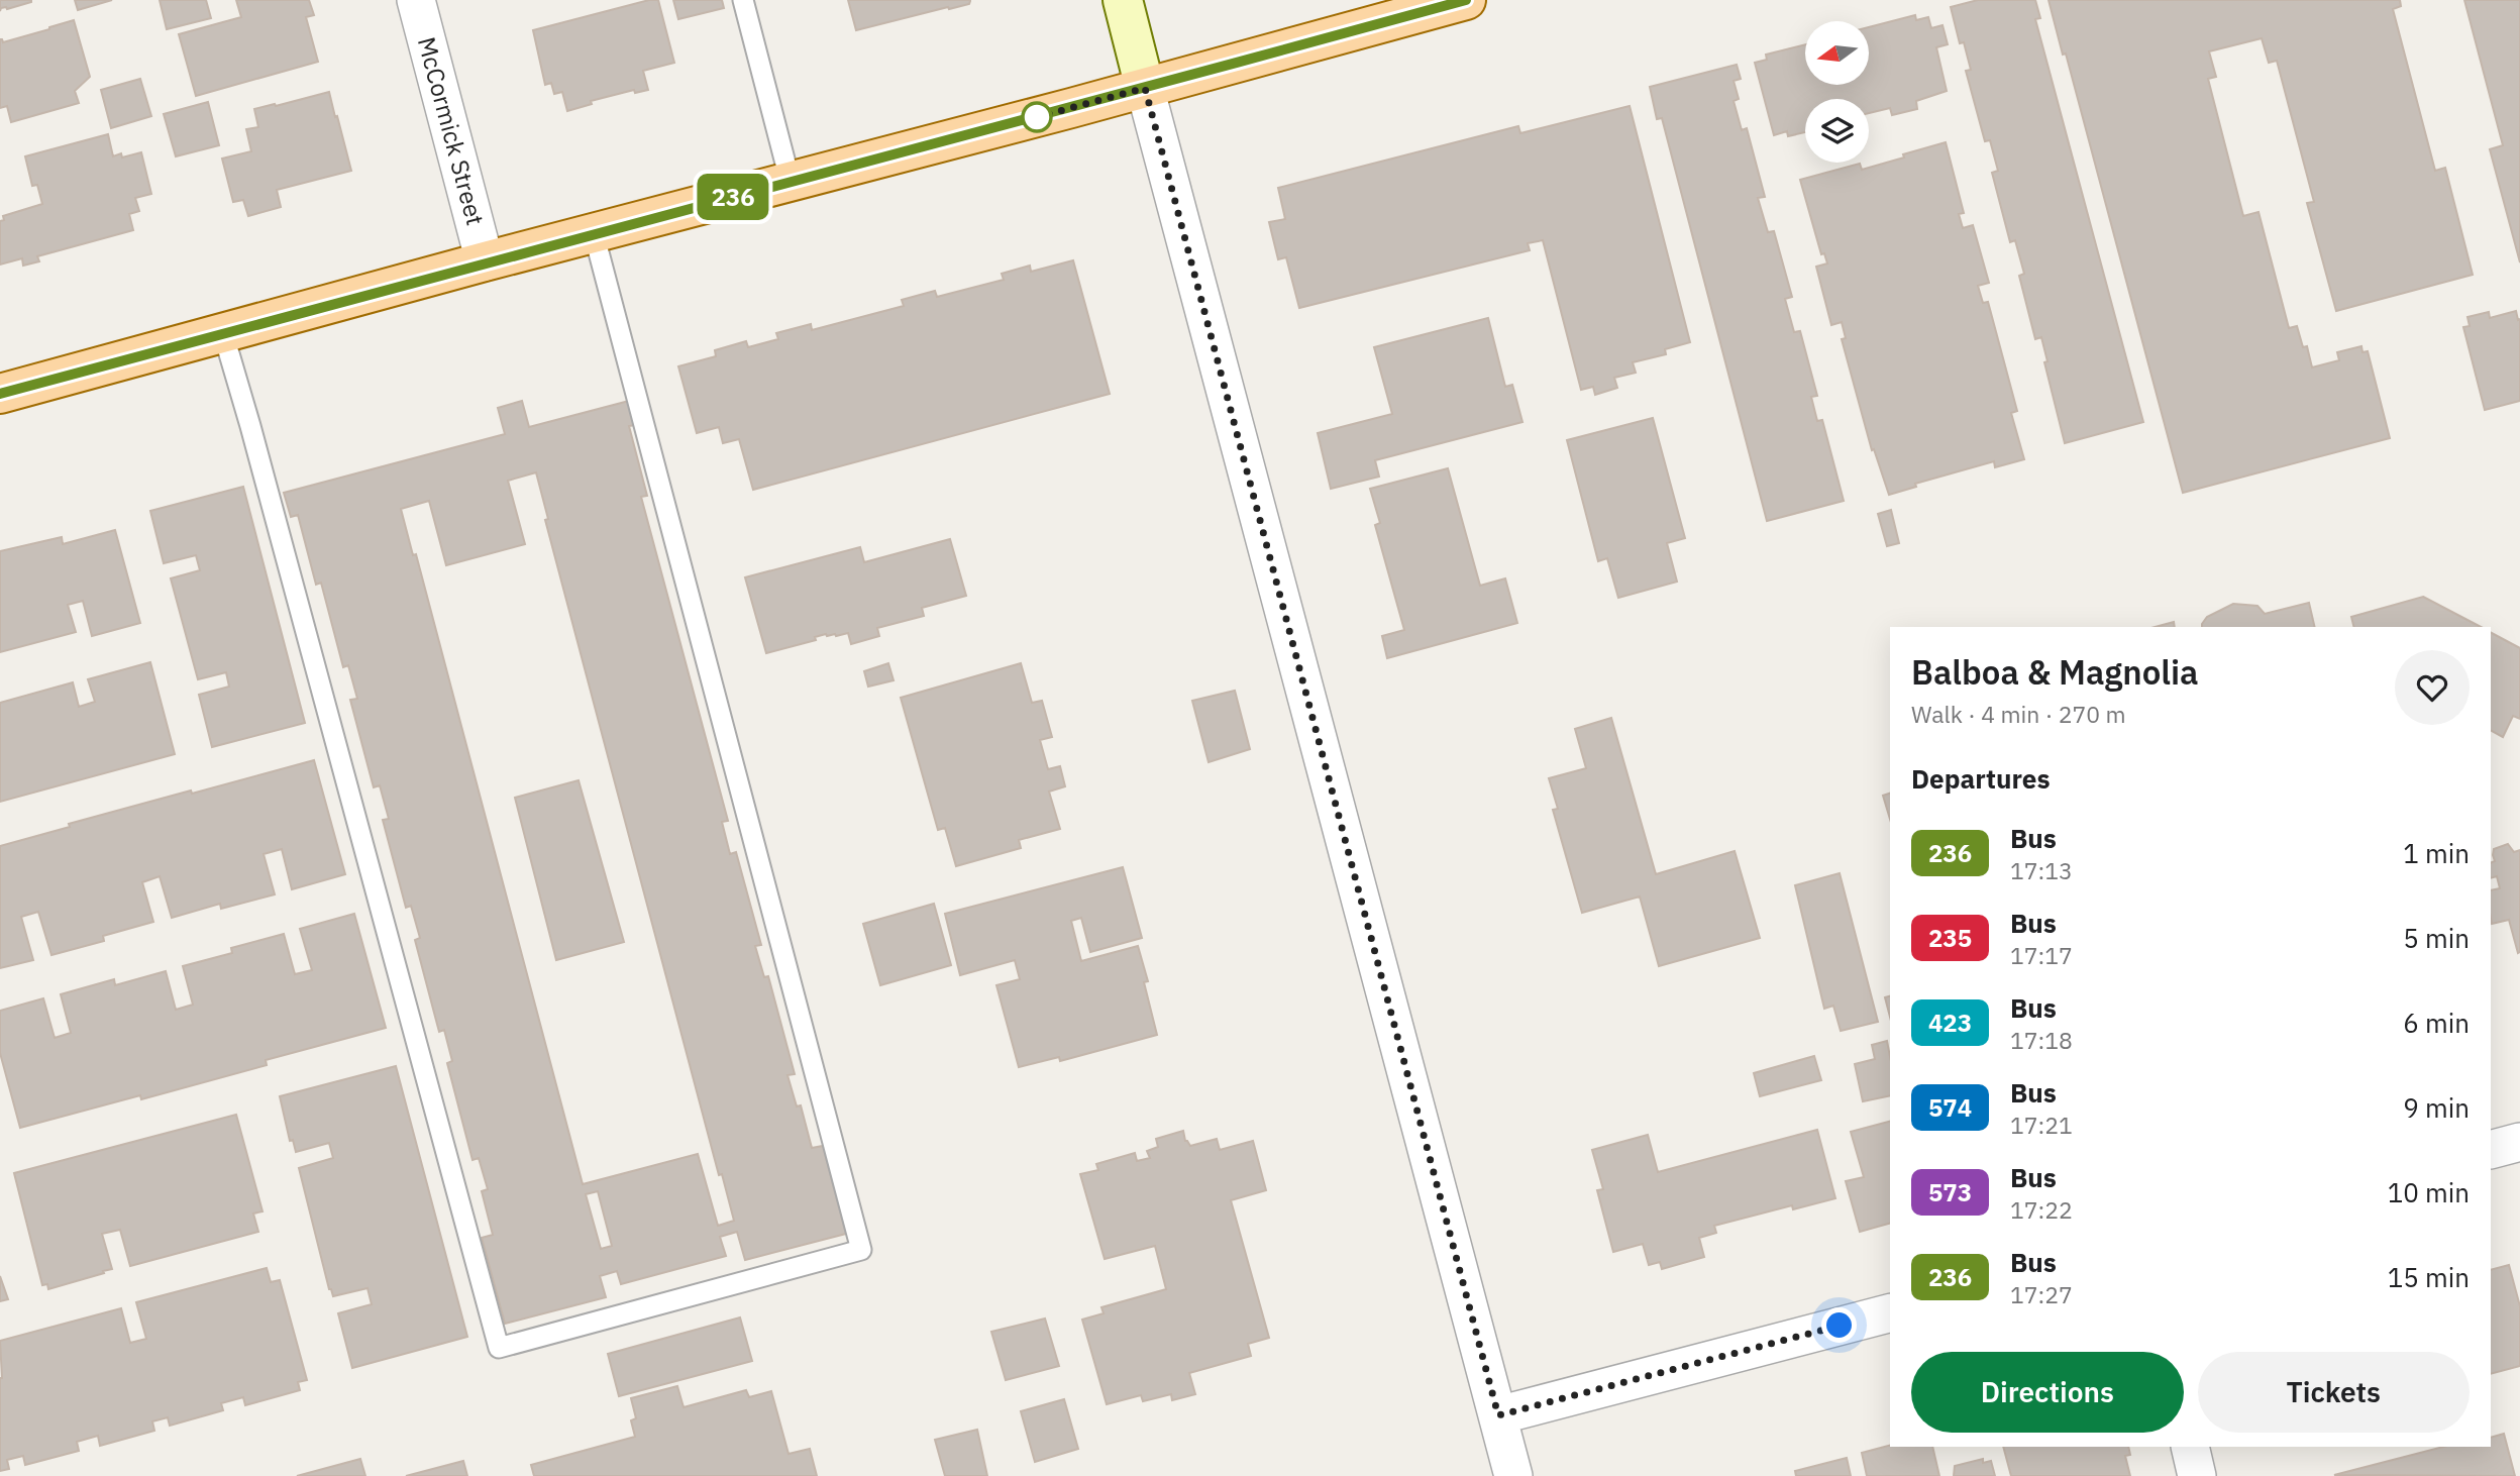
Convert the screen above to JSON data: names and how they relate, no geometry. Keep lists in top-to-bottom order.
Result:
{
  "streets": {
    "street": ["McCormick Street"]
  },
  "lines": ["bus line 236"],
  "north": "left",
  "page": {
    "on_map": "236",
    "heading": [
      ["Balboa & Magnolia", "Walk · 4 min · 270 m"],
      "Departures"
    ],
    "list": [
      {
        "mark": "236",
        "name": "Bus",
        "note": "17:13",
        "value": "1 min"
      },
      {
        "mark": "235",
        "name": "Bus",
        "note": "17:17",
        "value": "5 min"
      },
      {
        "mark": "423",
        "name": "Bus",
        "note": "17:18",
        "value": "6 min"
      },
      {
        "mark": "574",
        "name": "Bus",
        "note": "17:21",
        "value": "9 min"
      },
      {
        "mark": "573",
        "name": "Bus",
        "note": "17:22",
        "value": "10 min"
      },
      {
        "mark": "236",
        "name": "Bus",
        "note": "17:27",
        "value": "15 min"
      }
    ],
    "buttons": ["Directions", "Tickets"]
  }
}
